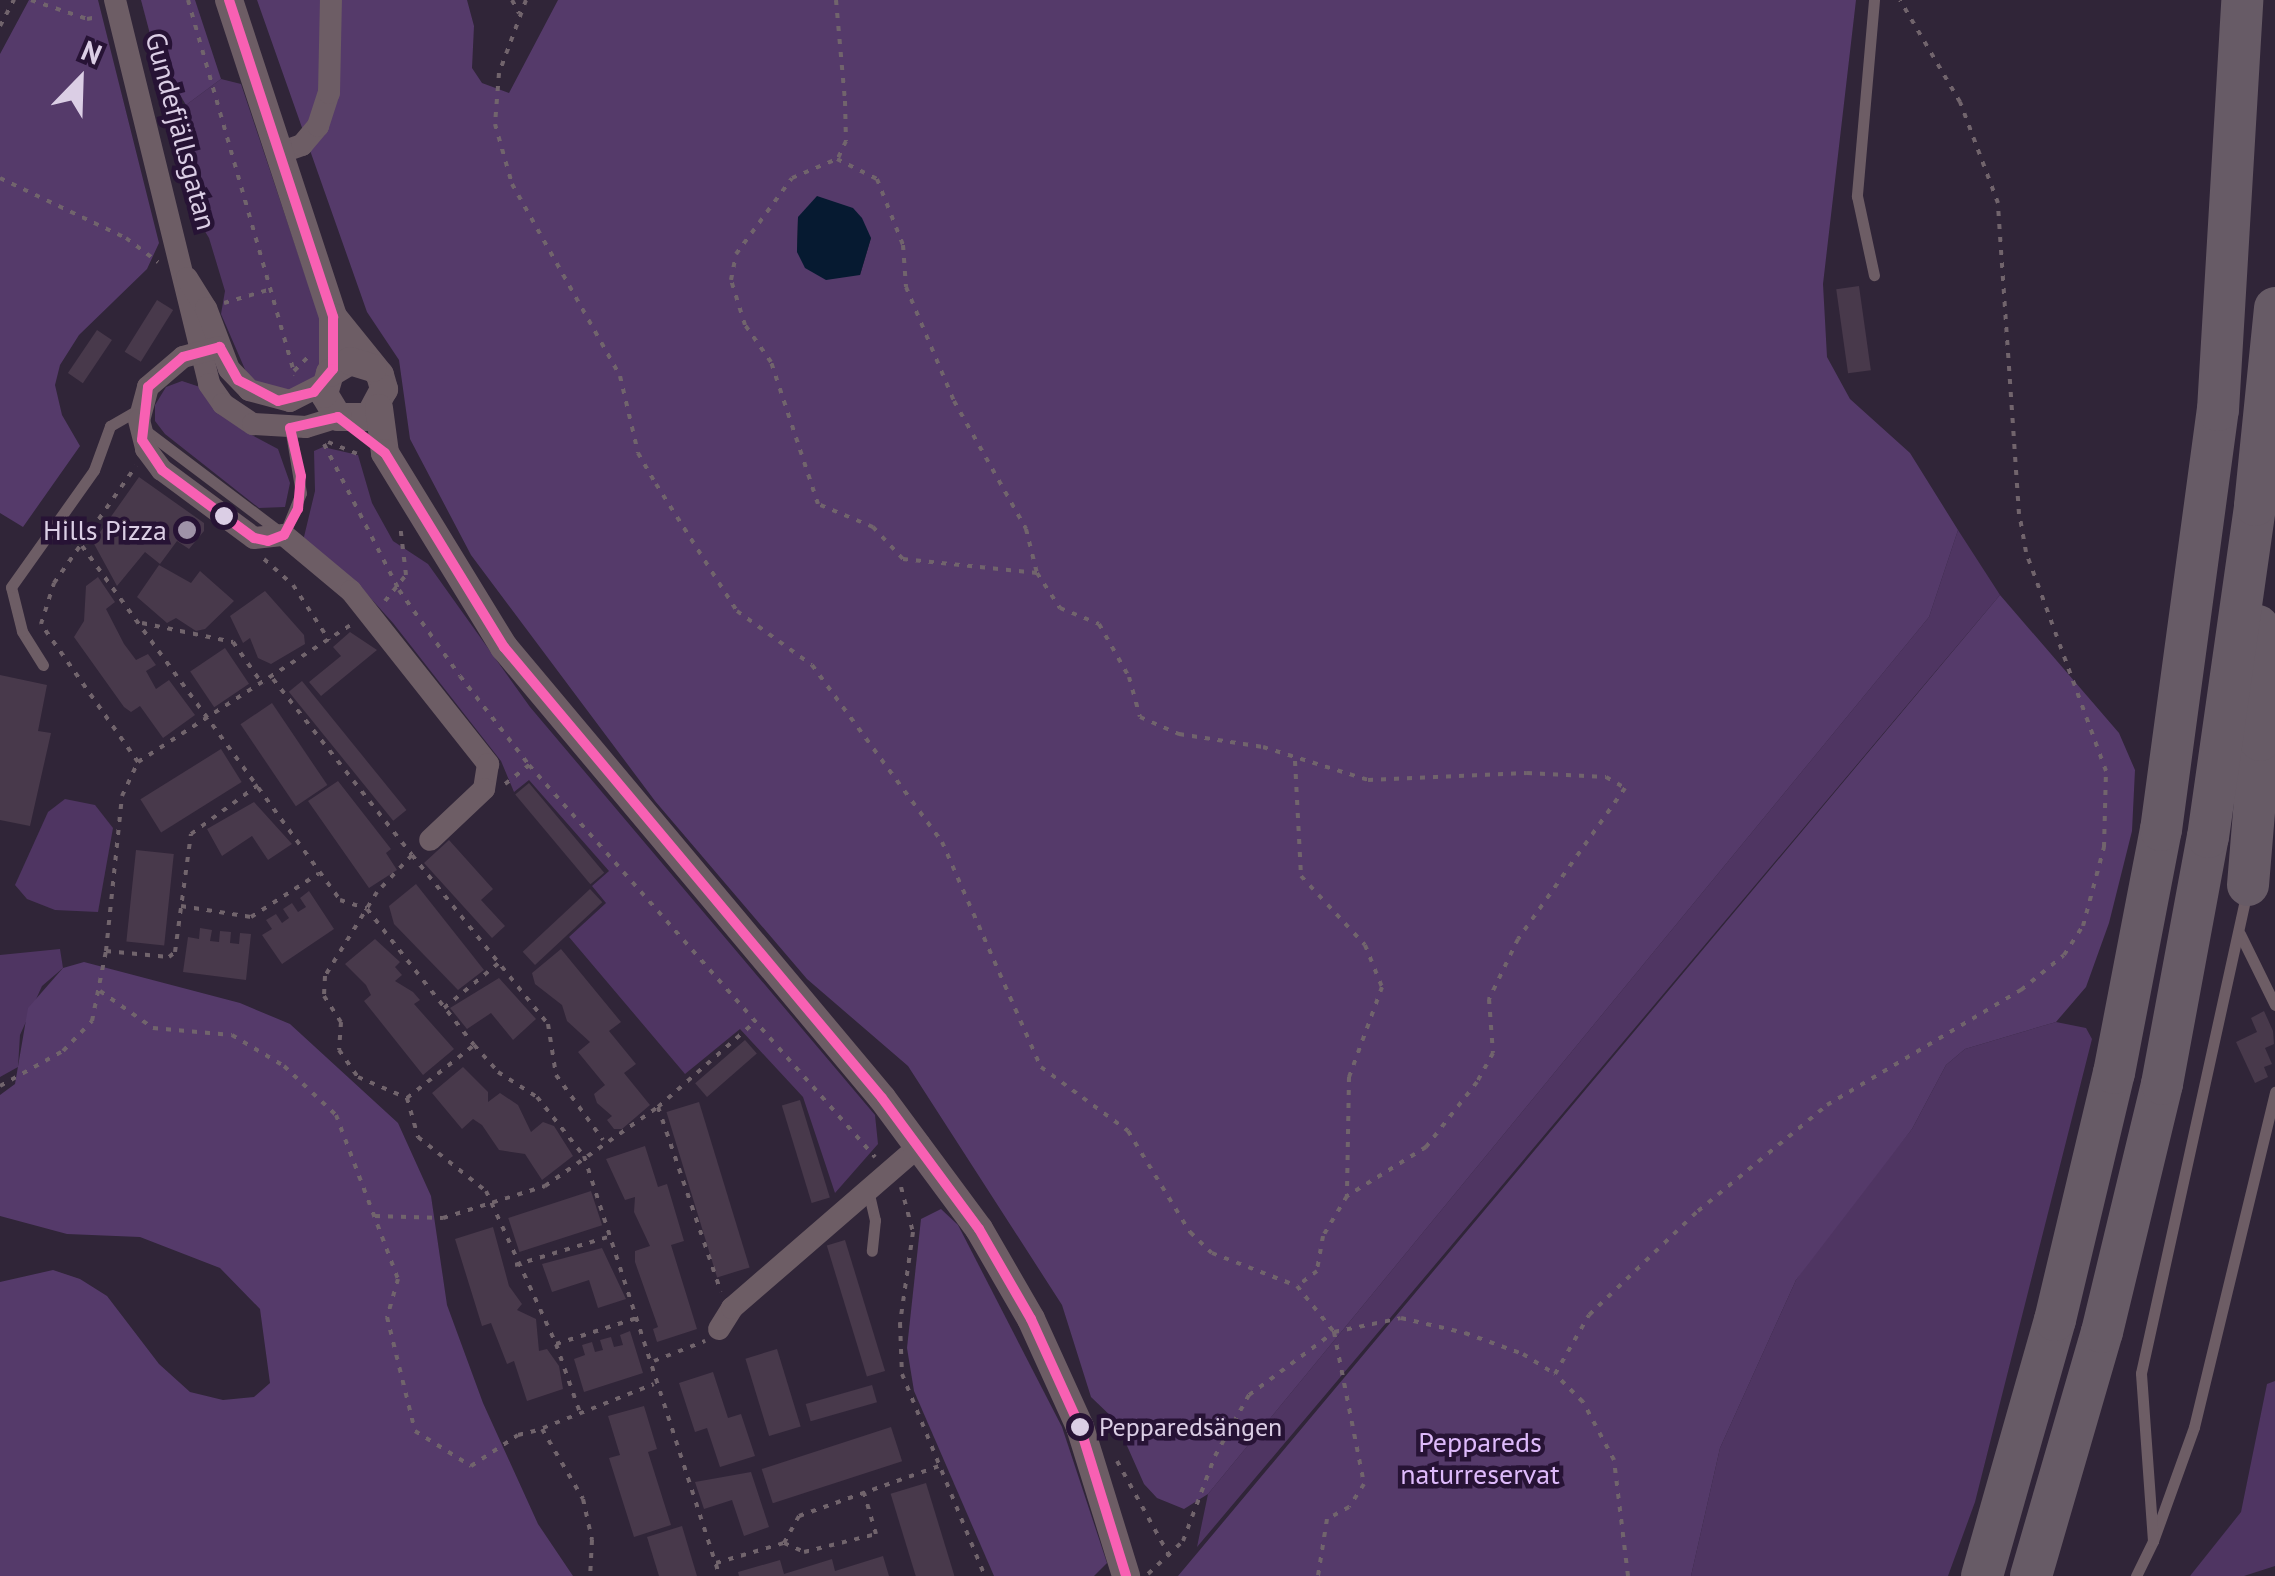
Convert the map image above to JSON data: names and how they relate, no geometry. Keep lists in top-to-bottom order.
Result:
{
  "streets": {
    "street": ["Gundefjällsgatan"]
  },
  "parks": ["Peppareds naturreservat"],
  "places": ["Hills Pizza", "Pepparedsängen"],
  "north": "top right"
}
